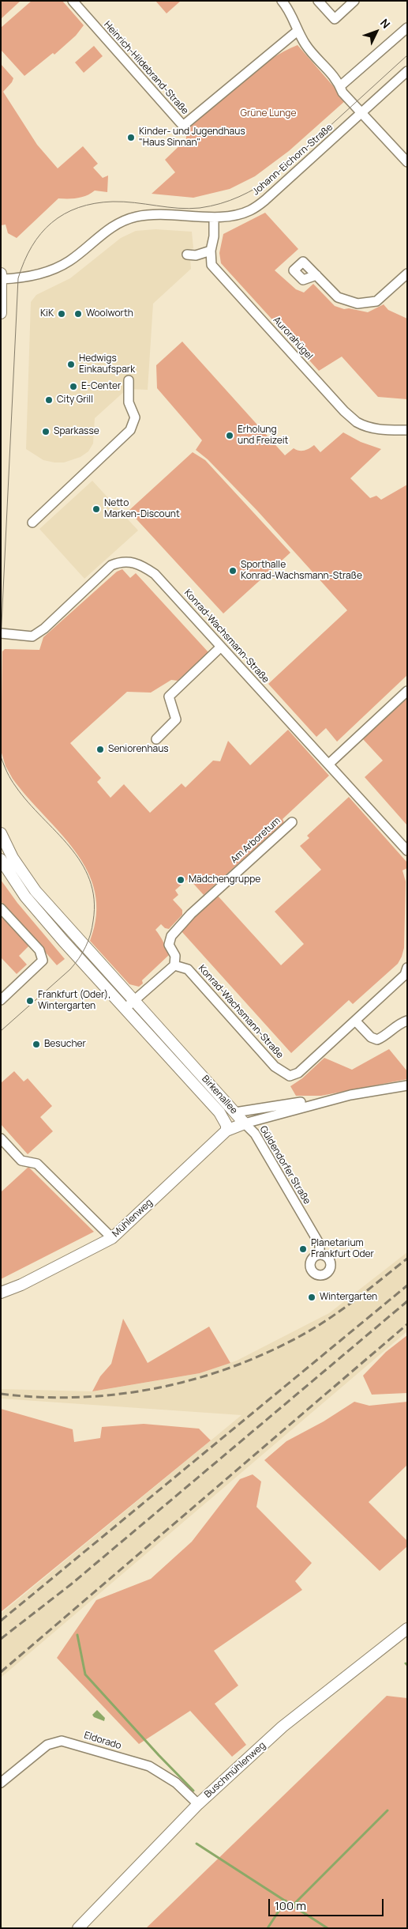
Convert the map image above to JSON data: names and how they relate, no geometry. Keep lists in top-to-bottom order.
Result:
{
  "streets": {
    "street": [
      "Heinrich-Hildebrand-Straße",
      "Johann-Eichorn-Straße",
      "Aurorahügel",
      "Konrad-Wachsmann-Straße",
      "Am Arboretum",
      "Birkenallee",
      "Güldendorfer Straße",
      "Mühlenweg",
      "Eldorado",
      "Buschmühlenweg"
    ]
  },
  "crossings": [
    ["Johann-Eichorn-Straße", "Aurorahügel"],
    ["Konrad-Wachsmann-Straße", "Am Arboretum"],
    ["Birkenallee", "Güldendorfer Straße"],
    ["Birkenallee", "Mühlenweg"],
    ["Eldorado", "Buschmühlenweg"]
  ],
  "parks": ["Grüne Lunge"],
  "places": [
    "Kinder- und Jugendhaus \"Haus Sinnan\"",
    "KiK",
    "Woolworth",
    "Hedwigs Einkaufspark",
    "E-Center",
    "City Grill",
    "Sparkasse",
    "Erholung und Freizeit",
    "Netto Marken-Discount",
    "Sporthalle Konrad-Wachsmann-Straße",
    "Seniorenhaus",
    "Mädchengruppe",
    "Frankfurt (Oder), Wintergarten",
    "Besucher",
    "Planetarium Frankfurt Oder",
    "Wintergarten"
  ],
  "scale_bar": "100 m",
  "north": "top right"
}
